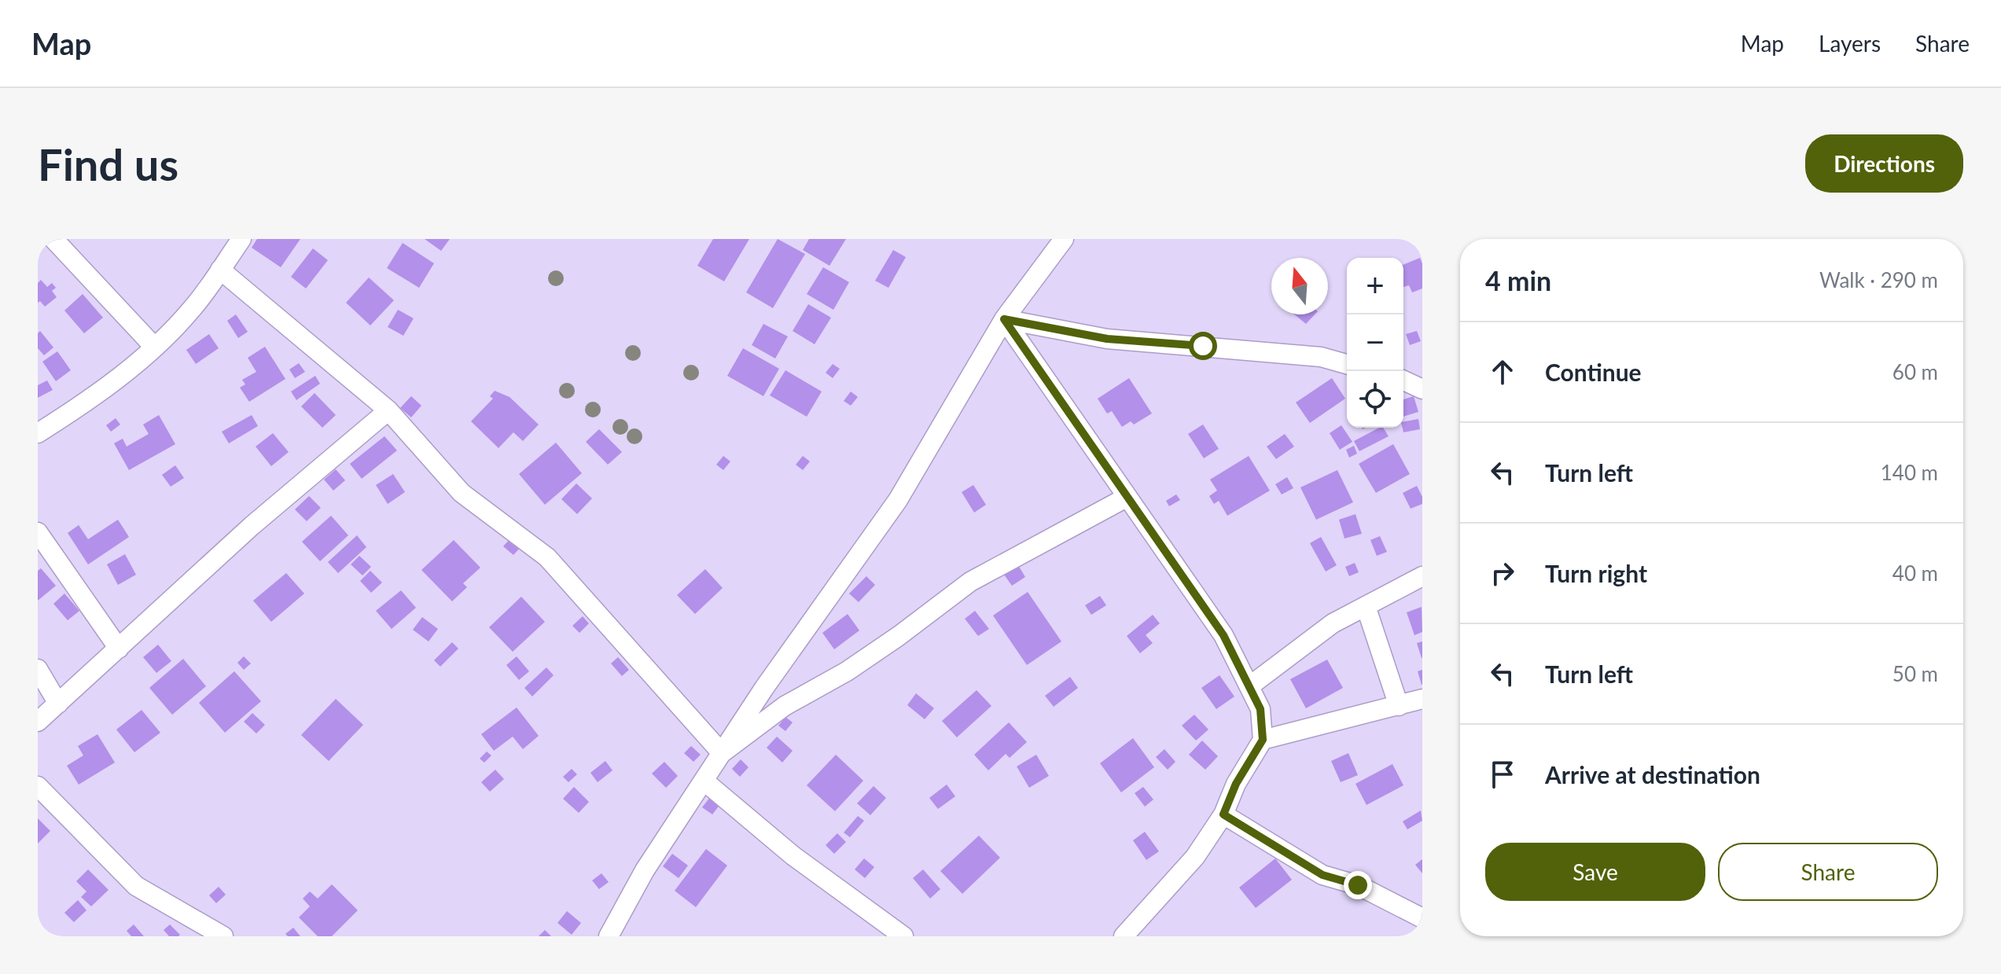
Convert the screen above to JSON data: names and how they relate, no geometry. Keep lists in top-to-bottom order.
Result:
{
  "north": "top",
  "page": {
    "header": "Map",
    "nav": ["Map", "Layers", "Share"],
    "buttons": [
      "Directions",
      ["Save", "Share"]
    ],
    "title": "Find us",
    "heading": ["4 min", "Walk · 290 m"],
    "map_buttons": ["+", "−"],
    "list": [
      ["Continue", "60 m"],
      ["Turn left", "140 m"],
      ["Turn right", "40 m"],
      ["Turn left", "50 m"],
      "Arrive at destination"
    ]
  }
}
